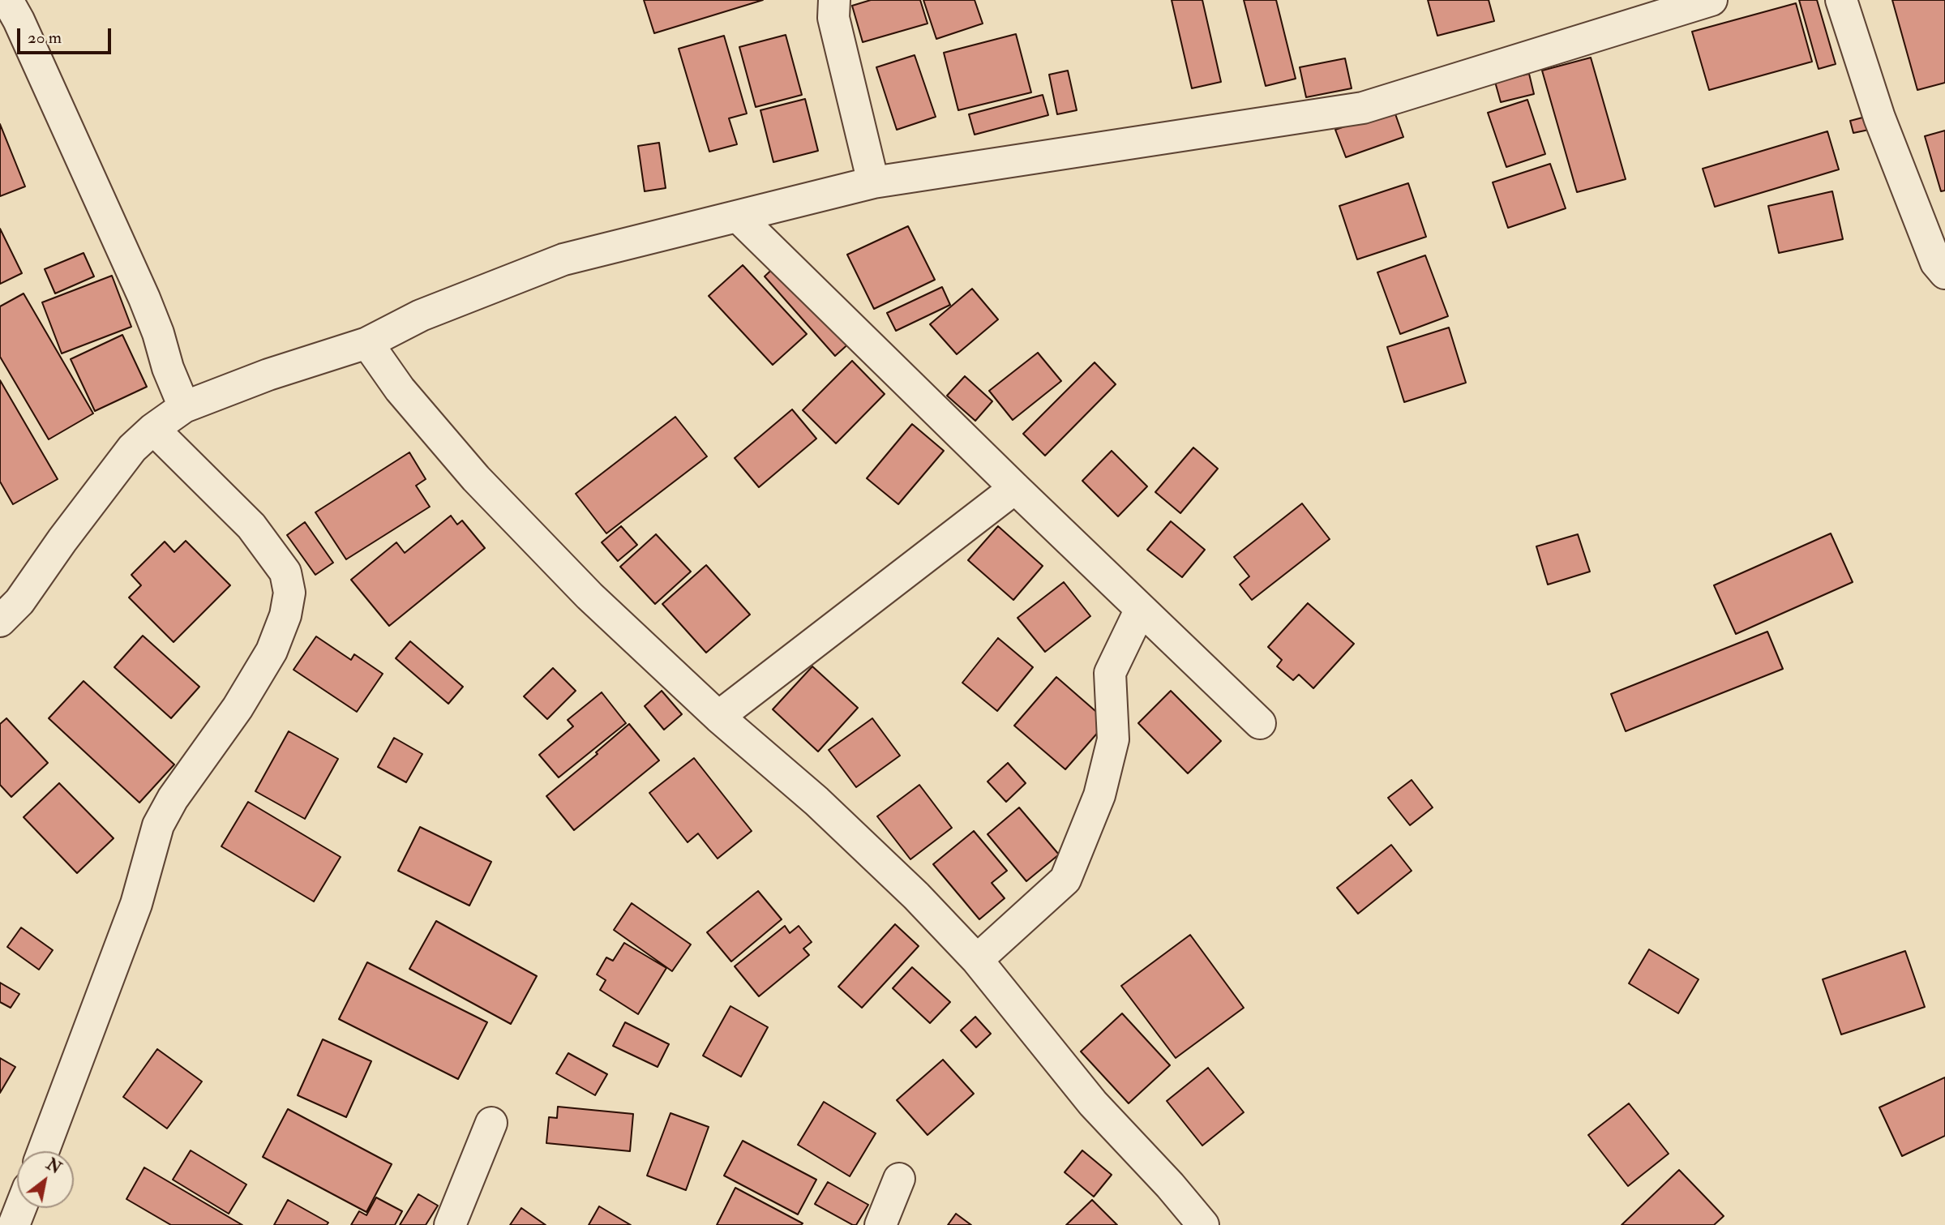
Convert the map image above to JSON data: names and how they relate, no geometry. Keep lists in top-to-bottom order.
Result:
{
  "scale_bar": "20 m",
  "north": "top right"
}
